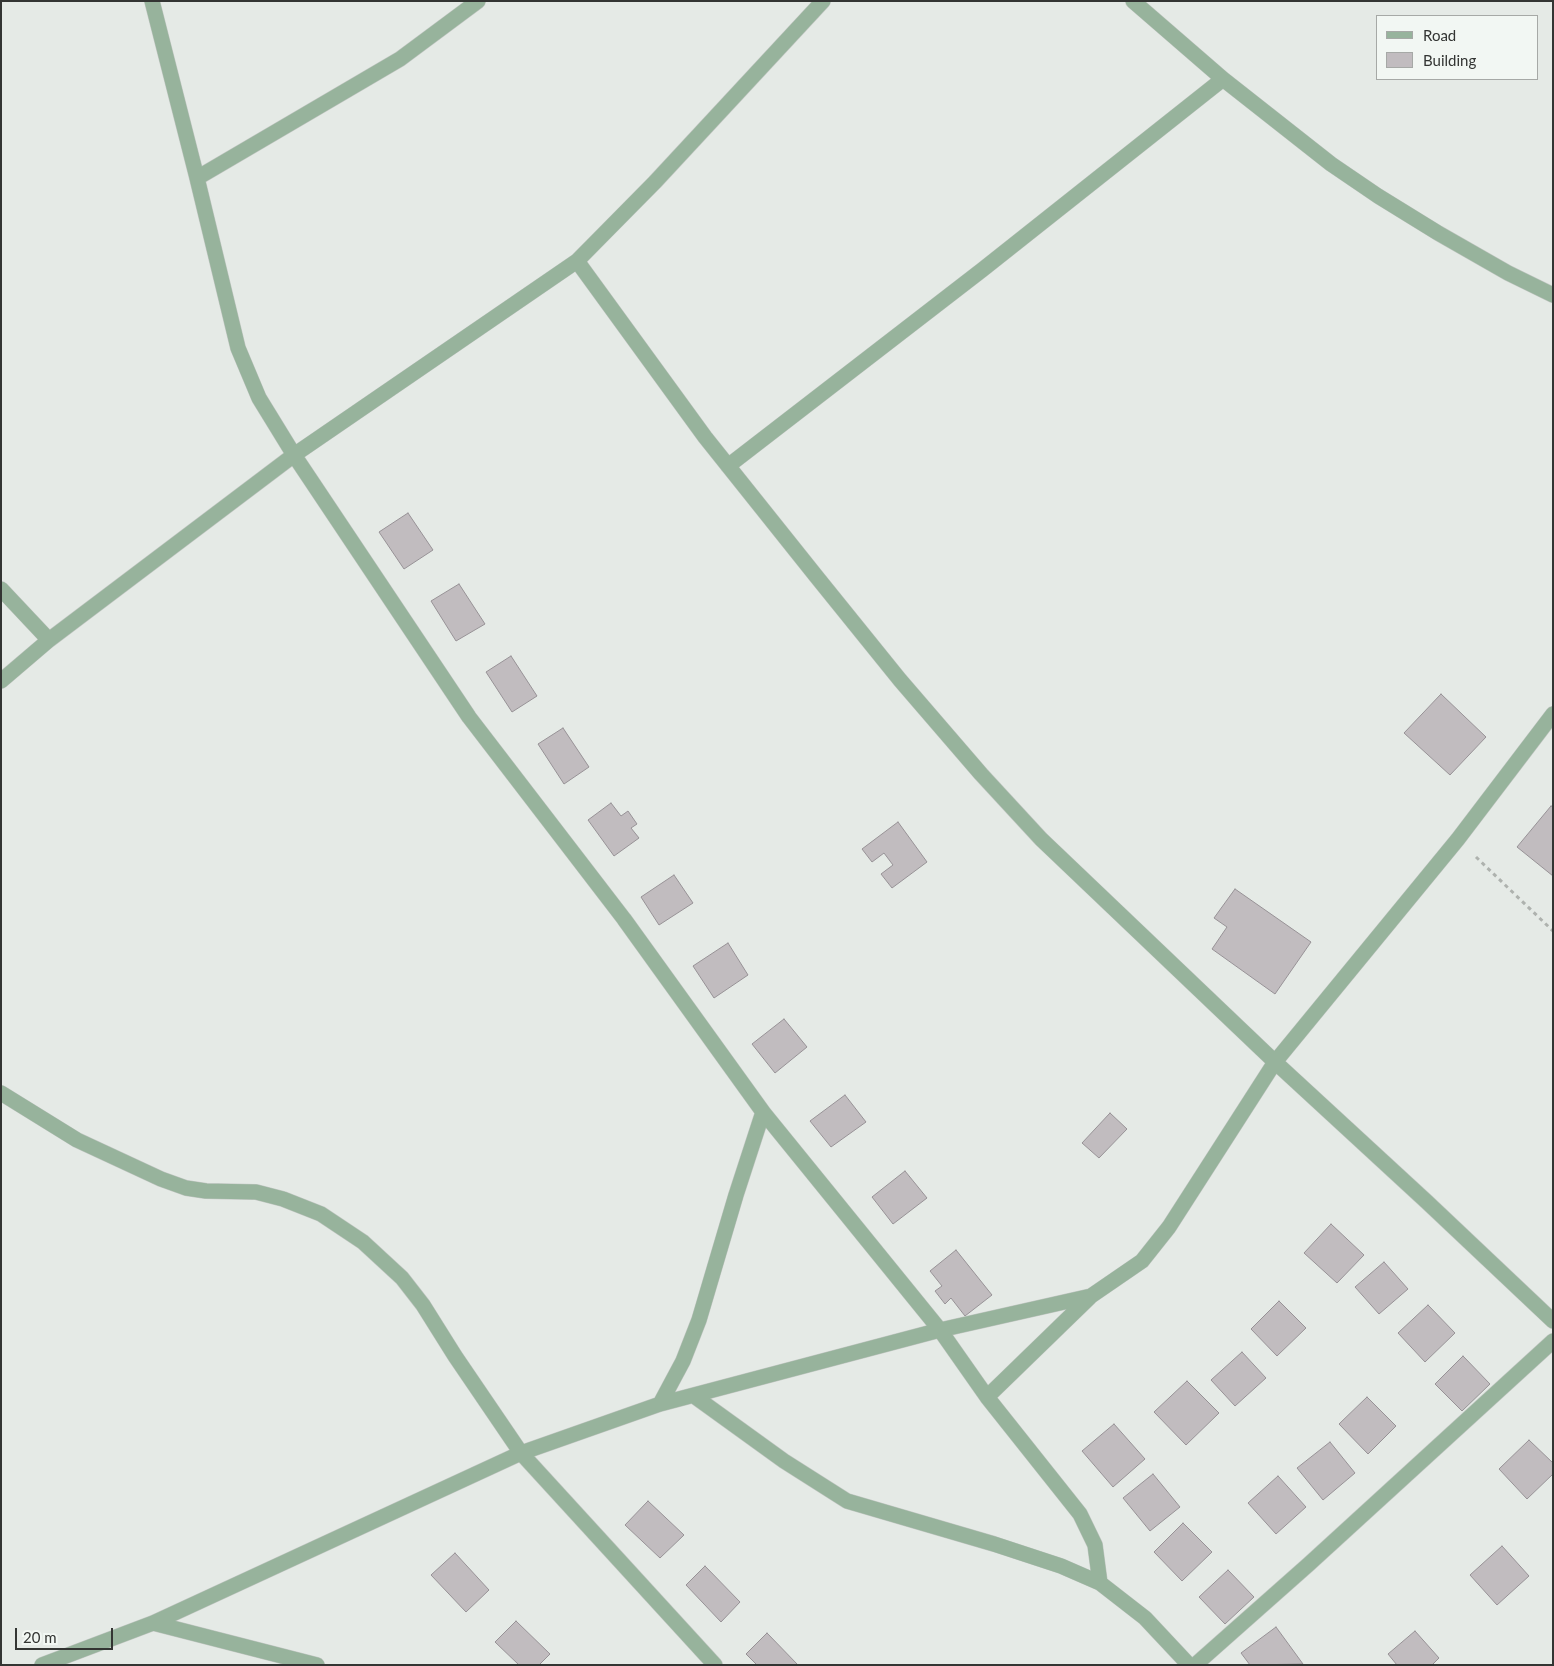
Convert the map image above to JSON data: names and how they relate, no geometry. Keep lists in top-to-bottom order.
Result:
{
  "legend": ["Road", "Building"],
  "scale_bar": "20 m"
}
